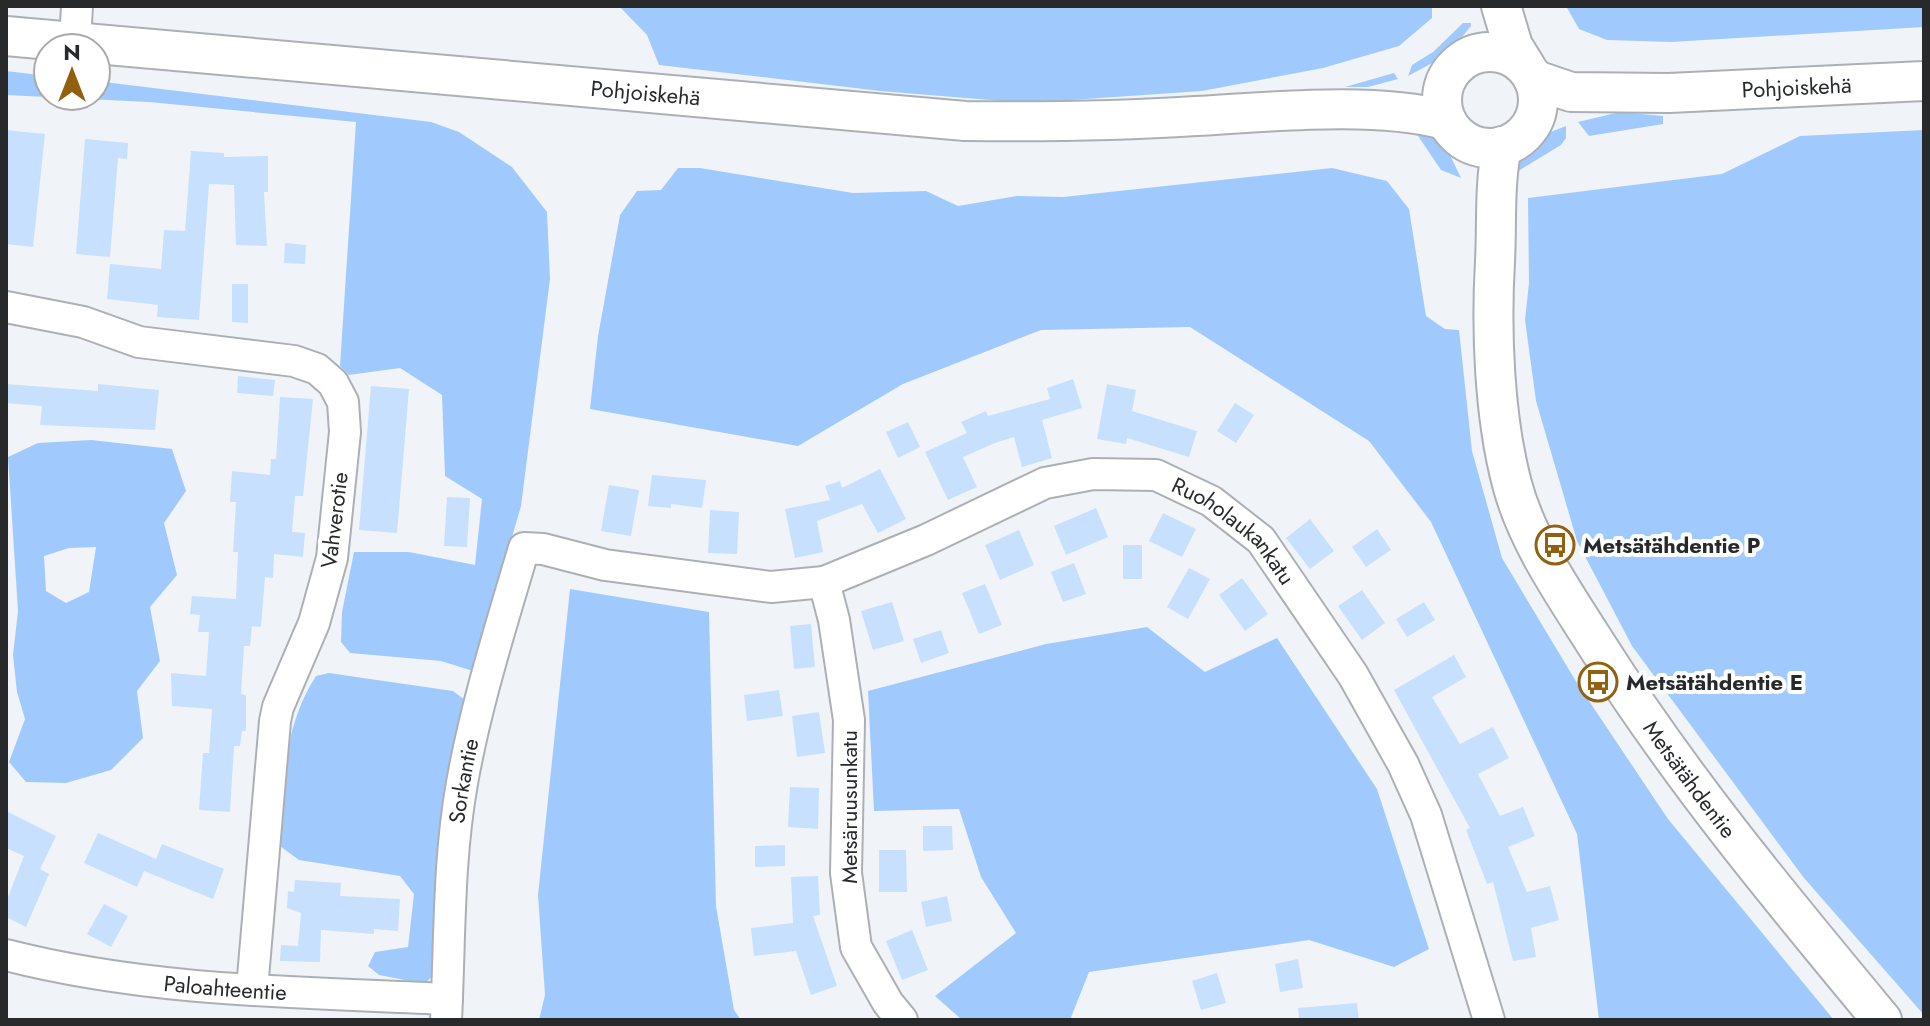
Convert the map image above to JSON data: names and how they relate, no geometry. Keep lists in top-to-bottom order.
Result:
{
  "streets": {
    "main road": ["Pohjoiskehä", "Metsätähdentie"],
    "street": [
      "Vahverotie",
      "Ruoholaukankatu",
      "Sorkantie",
      "Metsäruusunkatu",
      "Paloahteentie"
    ]
  },
  "crossings": [
    ["Pohjoiskehä", "Metsätähdentie"],
    ["Vahverotie", "Paloahteentie"],
    ["Ruoholaukankatu", "Sorkantie"],
    ["Ruoholaukankatu", "Metsäruusunkatu"],
    ["Sorkantie", "Paloahteentie"]
  ],
  "places": {
    "bus stop": ["Metsätähdentie P", "Metsätähdentie E"]
  },
  "north": "top"
}
